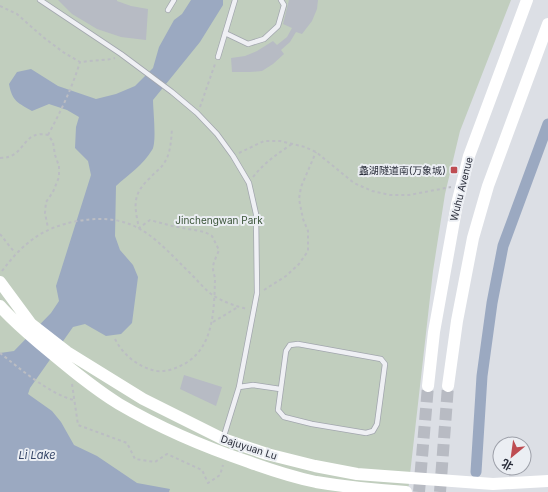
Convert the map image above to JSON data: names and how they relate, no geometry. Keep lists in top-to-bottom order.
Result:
{
  "streets": {
    "main road": ["Wuhu Avenue", "Dajuyuan Lu"]
  },
  "water": ["Li Lake"],
  "parks": ["Jinchengwan Park"],
  "places": {
    "transit": ["蠡湖隧道南(万象城)"]
  },
  "north": "bottom left"
}
